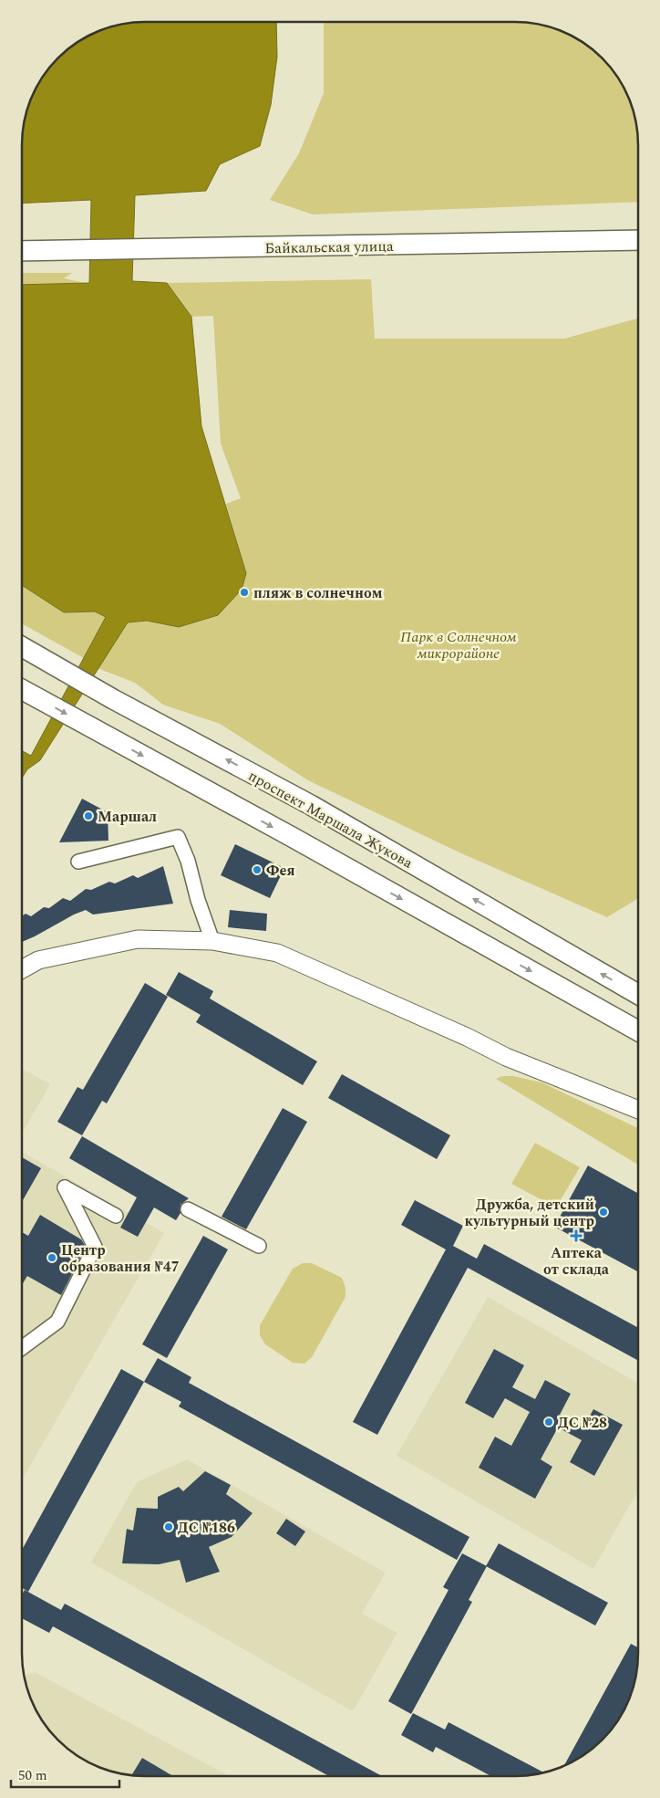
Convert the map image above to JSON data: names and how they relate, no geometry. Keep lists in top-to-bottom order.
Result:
{
  "streets": {
    "main road": ["Байкальская улица", "проспект Маршала Жукова"]
  },
  "parks": ["Парк в Солнечном микрорайоне"],
  "places": {
    "other": [
      "пляж в солнечном",
      "Маршал",
      "Фея",
      "Дружба, детский культурный центр",
      "Центр образования №47",
      "ДС №28",
      "ДС №186"
    ],
    "health": ["Аптека от склада"]
  },
  "scale_bar": "50 m"
}
